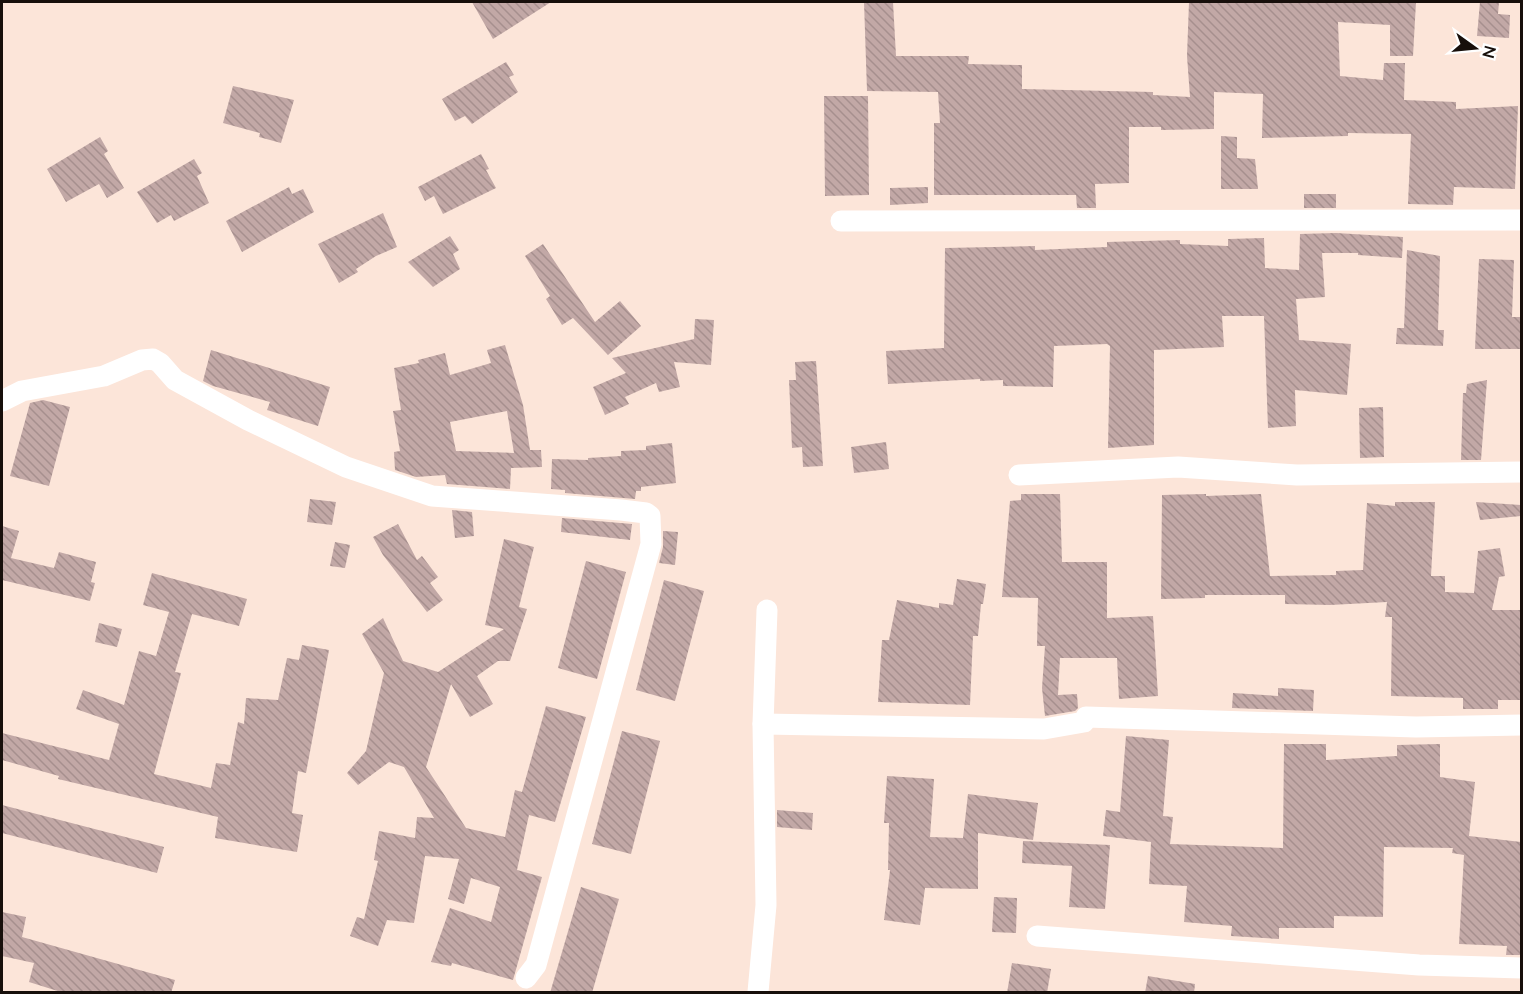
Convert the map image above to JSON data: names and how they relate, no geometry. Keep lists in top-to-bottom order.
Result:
{
  "north": "right"
}
